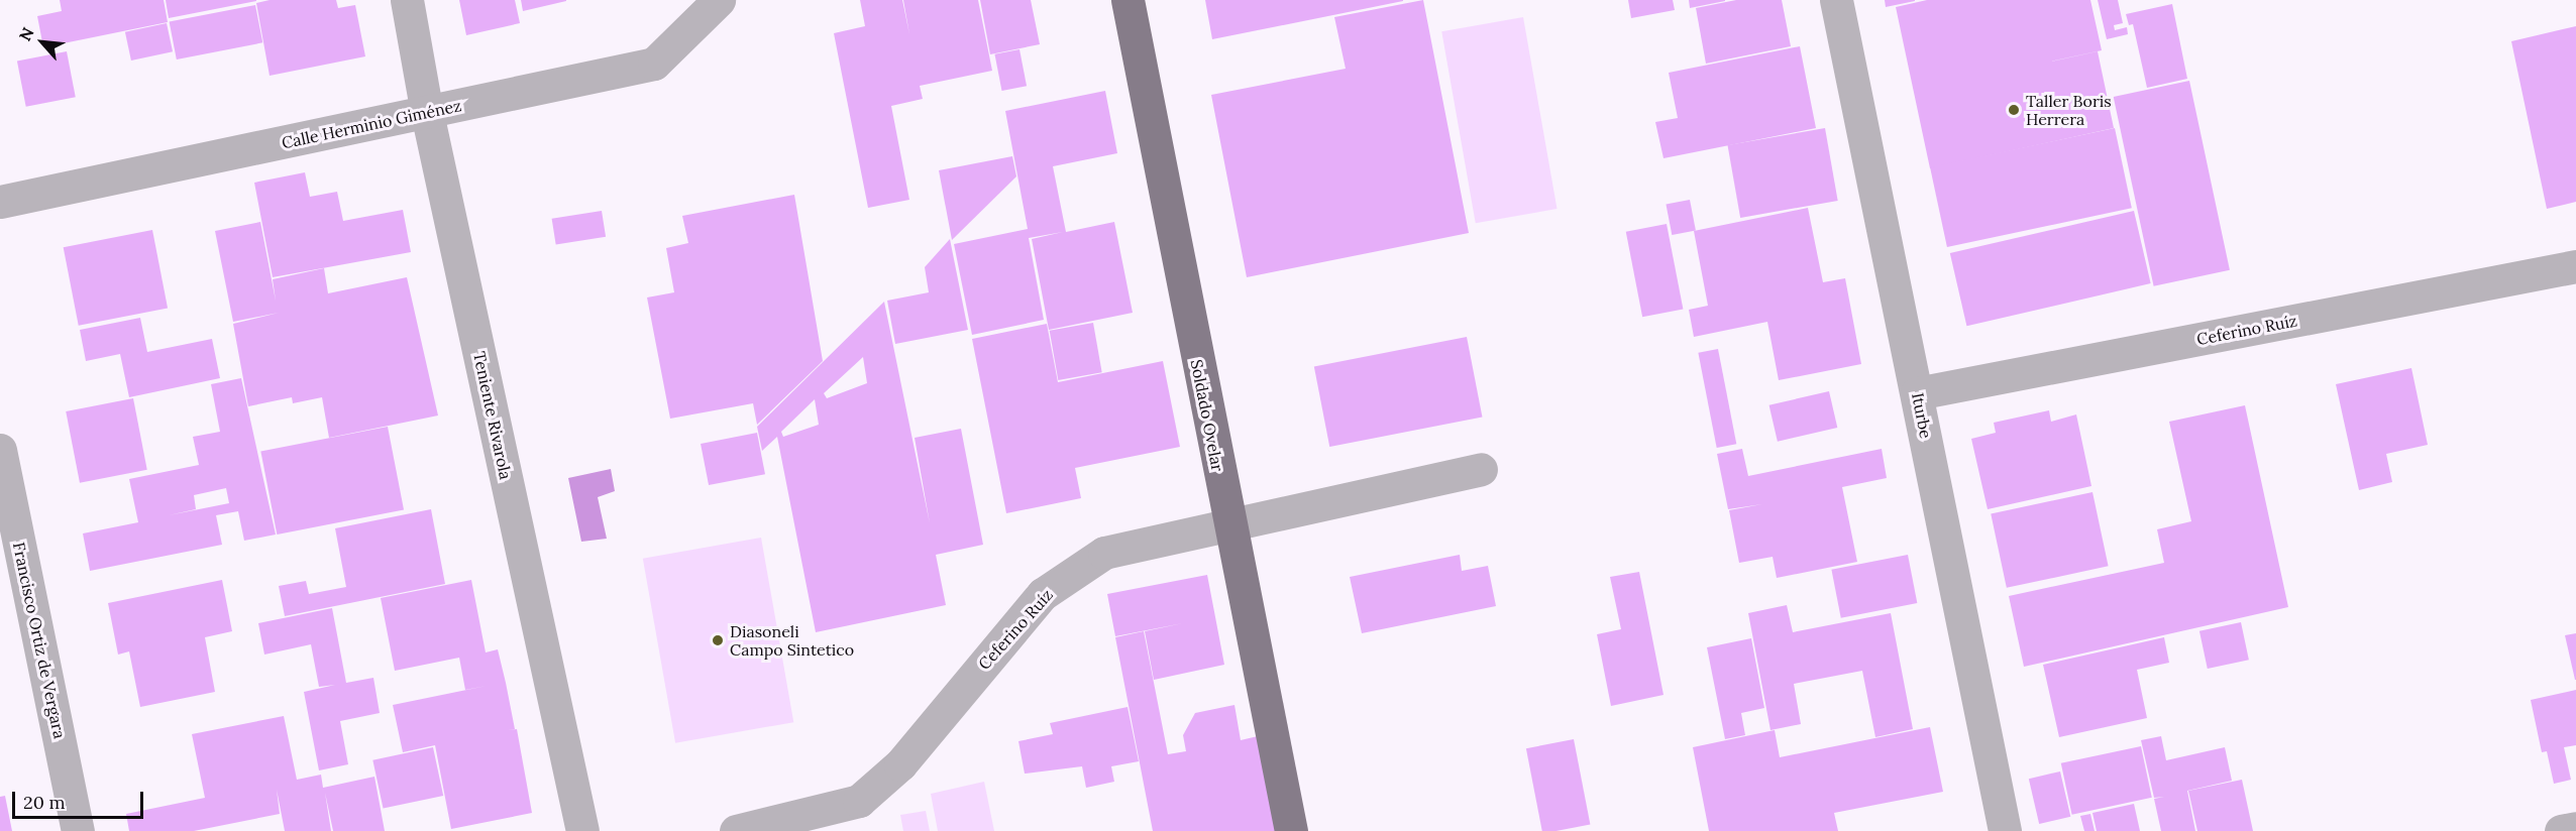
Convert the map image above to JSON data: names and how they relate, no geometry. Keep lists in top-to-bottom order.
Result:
{
  "streets": {
    "main road": ["Soldado Ovelar"],
    "street": [
      "Calle Herminio Giménez",
      "Ceferino Ruíz",
      "Teniente Rivarola",
      "Iturbe",
      "Francisco Ortiz de Vergara"
    ]
  },
  "crossings": [
    ["Calle Herminio Giménez", "Teniente Rivarola"],
    ["Ceferino Ruíz", "Soldado Ovelar"],
    ["Ceferino Ruíz", "Iturbe"]
  ],
  "places": ["Taller Boris Herrera", "Diasoneli Campo Sintetico"],
  "scale_bar": "20 m",
  "north": "top left"
}
